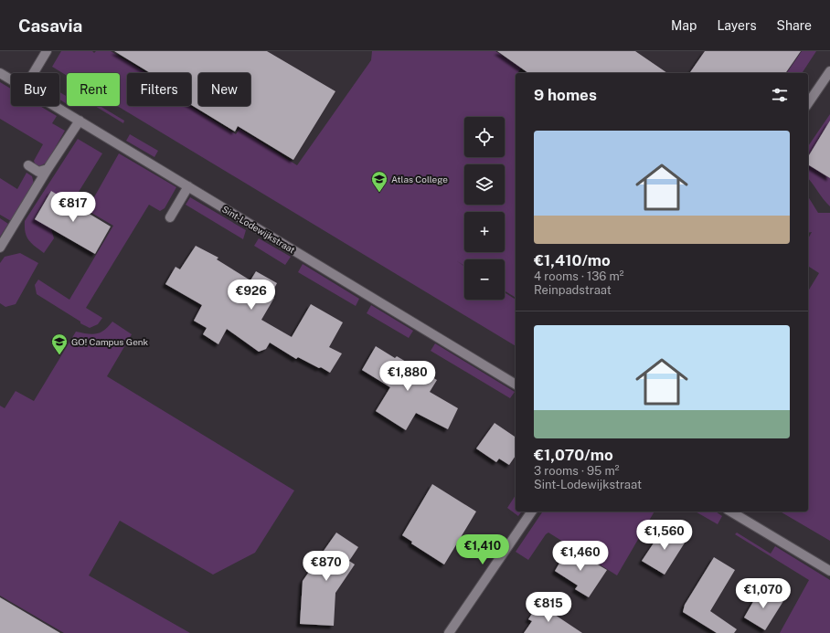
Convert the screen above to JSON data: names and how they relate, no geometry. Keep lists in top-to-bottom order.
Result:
{
  "streets": {
    "street": ["Sint-Lodewijkstraat"]
  },
  "places": {
    "school or university": ["Atlas College", "GO! Campus Genk"]
  },
  "page": {
    "header": "Casavia",
    "nav": ["Map", "Layers", "Share"],
    "chip": [
      "Buy",
      "Rent",
      "Filters",
      "New"
    ],
    "heading": "9 homes",
    "map_buttons": ["+", "−"],
    "list": [
      {
        "name": "€1,410/mo",
        "note": "4 rooms · 136 m² · Reinpadstraat"
      },
      {
        "name": "€1,070/mo",
        "note": "3 rooms · 95 m² · Sint-Lodewijkstraat"
      }
    ],
    "price": [
      "€817",
      "€926",
      "€1,880",
      "€1,560",
      "€1,410",
      "€1,460",
      "€870",
      "€1,070",
      "€815"
    ]
  }
}
